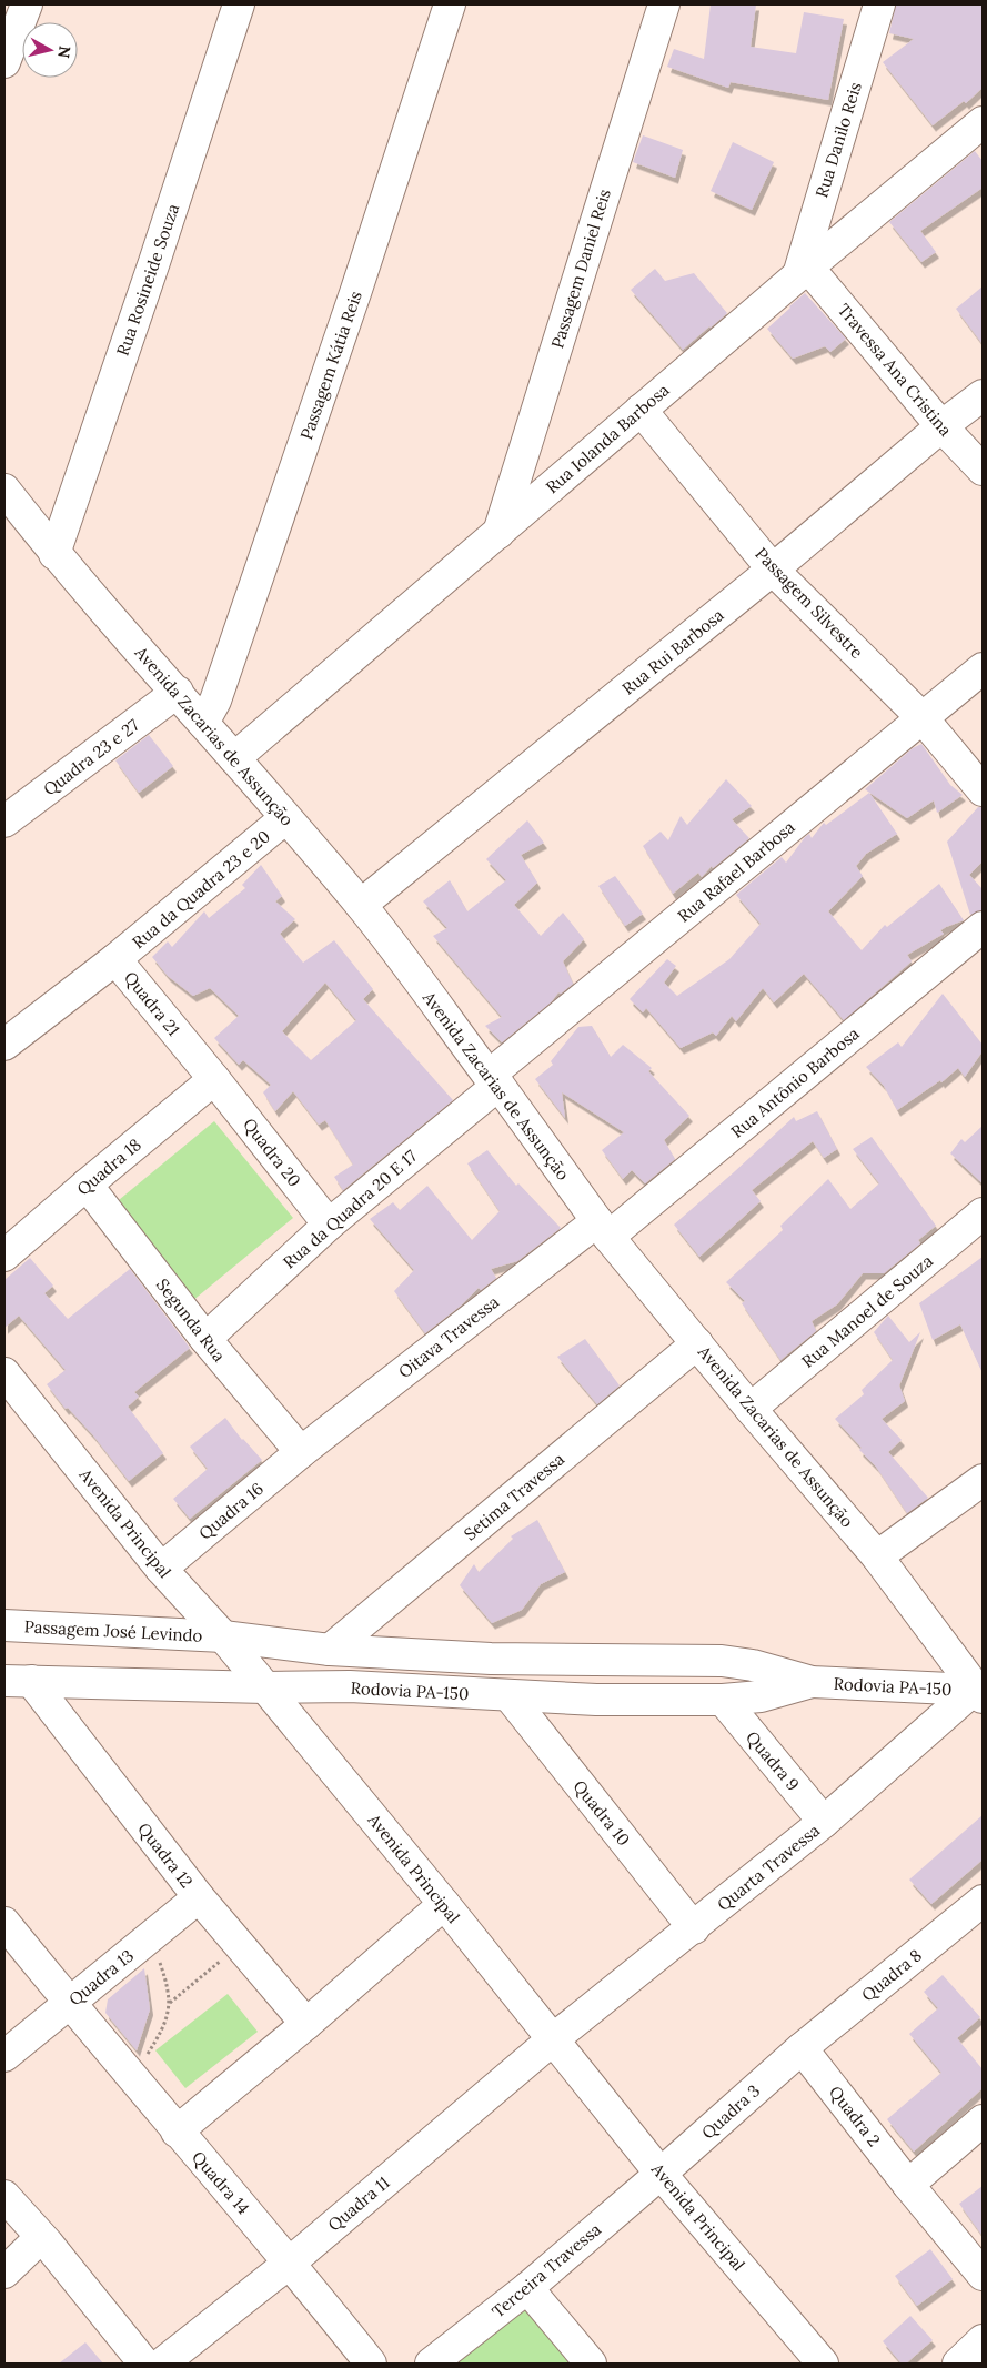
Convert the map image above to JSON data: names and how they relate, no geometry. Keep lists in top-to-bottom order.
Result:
{
  "streets": {
    "street": [
      "Rua Danilo Reis",
      "Passagem Daniel Reis",
      "Rua Rosineide Souza",
      "Passagem Kátia Reis",
      "Travessa Ana Cristina",
      "Rua Iolanda Barbosa",
      "Passagem Silvestre",
      "Rua Rui Barbosa",
      "Avenida Zacarias de Assunção",
      "Quadra 23 e 27",
      "Rua Rafael Barbosa",
      "Rua da Quadra 23 e 20",
      "Quadra 21",
      "Rua Antônio Barbosa",
      "Quadra 20",
      "Quadra 18",
      "Rua da Quadra 20 E 17",
      "Rua Manoel de Souza",
      "Segunda Rua",
      "Oitava Travessa",
      "Setima Travessa",
      "Quadra 16",
      "Avenida Principal",
      "Passagem José Levindo",
      "Rodovia PA-150",
      "Quadra 9",
      "Quadra 10",
      "Quadra 12",
      "Quarta Travessa",
      "Quadra 8",
      "Quadra 13",
      "Quadra 3",
      "Quadra 2",
      "Quadra 14",
      "Quadra 11",
      "Terceira Travessa"
    ]
  },
  "crossings": [
    ["Rua Danilo Reis", "Travessa Ana Cristina"],
    ["Rua Danilo Reis", "Rua Iolanda Barbosa"],
    ["Passagem Daniel Reis", "Rua Iolanda Barbosa"],
    ["Rua Rosineide Souza", "Avenida Zacarias de Assunção"],
    ["Passagem Kátia Reis", "Avenida Zacarias de Assunção"],
    ["Travessa Ana Cristina", "Rua Iolanda Barbosa"],
    ["Travessa Ana Cristina", "Rua Rui Barbosa"],
    ["Rua Iolanda Barbosa", "Passagem Silvestre"],
    ["Rua Iolanda Barbosa", "Avenida Zacarias de Assunção"],
    ["Passagem Silvestre", "Rua Rui Barbosa"],
    ["Passagem Silvestre", "Rua Rafael Barbosa"],
    ["Rua Rui Barbosa", "Avenida Zacarias de Assunção"],
    ["Avenida Zacarias de Assunção", "Quadra 23 e 27"],
    ["Avenida Zacarias de Assunção", "Rua Rafael Barbosa"],
    ["Avenida Zacarias de Assunção", "Rua da Quadra 23 e 20"],
    ["Avenida Zacarias de Assunção", "Rua Antônio Barbosa"],
    ["Avenida Zacarias de Assunção", "Rua da Quadra 20 E 17"],
    ["Avenida Zacarias de Assunção", "Rua Manoel de Souza"],
    ["Avenida Zacarias de Assunção", "Oitava Travessa"],
    ["Avenida Zacarias de Assunção", "Setima Travessa"],
    ["Avenida Zacarias de Assunção", "Rodovia PA-150"],
    ["Avenida Zacarias de Assunção", "Quarta Travessa"],
    ["Rua Rafael Barbosa", "Rua da Quadra 20 E 17"],
    ["Rua da Quadra 23 e 20", "Quadra 21"],
    ["Quadra 21", "Quadra 20"],
    ["Quadra 21", "Quadra 18"],
    ["Rua Antônio Barbosa", "Oitava Travessa"],
    ["Quadra 20", "Quadra 18"],
    ["Quadra 20", "Rua da Quadra 20 E 17"],
    ["Quadra 18", "Segunda Rua"],
    ["Rua da Quadra 20 E 17", "Segunda Rua"],
    ["Segunda Rua", "Oitava Travessa"],
    ["Segunda Rua", "Quadra 16"],
    ["Oitava Travessa", "Quadra 16"],
    ["Setima Travessa", "Rodovia PA-150"],
    ["Quadra 16", "Avenida Principal"],
    ["Avenida Principal", "Passagem José Levindo"],
    ["Avenida Principal", "Rodovia PA-150"],
    ["Avenida Principal", "Quarta Travessa"],
    ["Avenida Principal", "Quadra 3"],
    ["Avenida Principal", "Quadra 11"],
    ["Avenida Principal", "Terceira Travessa"],
    ["Passagem José Levindo", "Rodovia PA-150"],
    ["Rodovia PA-150", "Quadra 9"],
    ["Rodovia PA-150", "Quadra 10"],
    ["Rodovia PA-150", "Quadra 12"],
    ["Rodovia PA-150", "Quarta Travessa"],
    ["Quadra 9", "Quarta Travessa"],
    ["Quadra 10", "Quarta Travessa"],
    ["Quadra 12", "Quadra 13"],
    ["Quarta Travessa", "Quadra 11"],
    ["Quadra 8", "Quadra 3"],
    ["Quadra 8", "Quadra 2"],
    ["Quadra 13", "Quadra 14"],
    ["Quadra 3", "Quadra 2"],
    ["Quadra 3", "Terceira Travessa"],
    ["Quadra 14", "Quadra 11"]
  ],
  "north": "right"
}
